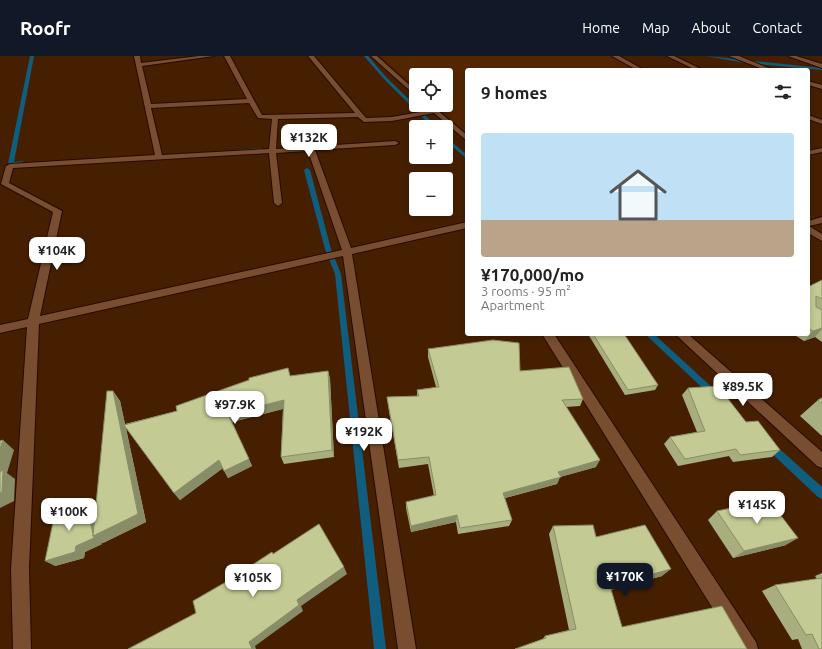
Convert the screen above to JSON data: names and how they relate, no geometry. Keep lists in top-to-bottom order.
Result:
{
  "page": {
    "header": "Roofr",
    "nav": [
      "Home",
      "Map",
      "About",
      "Contact"
    ],
    "map_buttons": ["+", "−"],
    "heading": "9 homes",
    "list": [
      {
        "name": "¥170,000/mo",
        "note": "3 rooms · 95 m² · Apartment"
      }
    ],
    "price": [
      "¥132K",
      "¥104K",
      "¥89.5K",
      "¥97.9K",
      "¥192K",
      "¥145K",
      "¥100K",
      "¥170K",
      "¥105K"
    ]
  }
}
